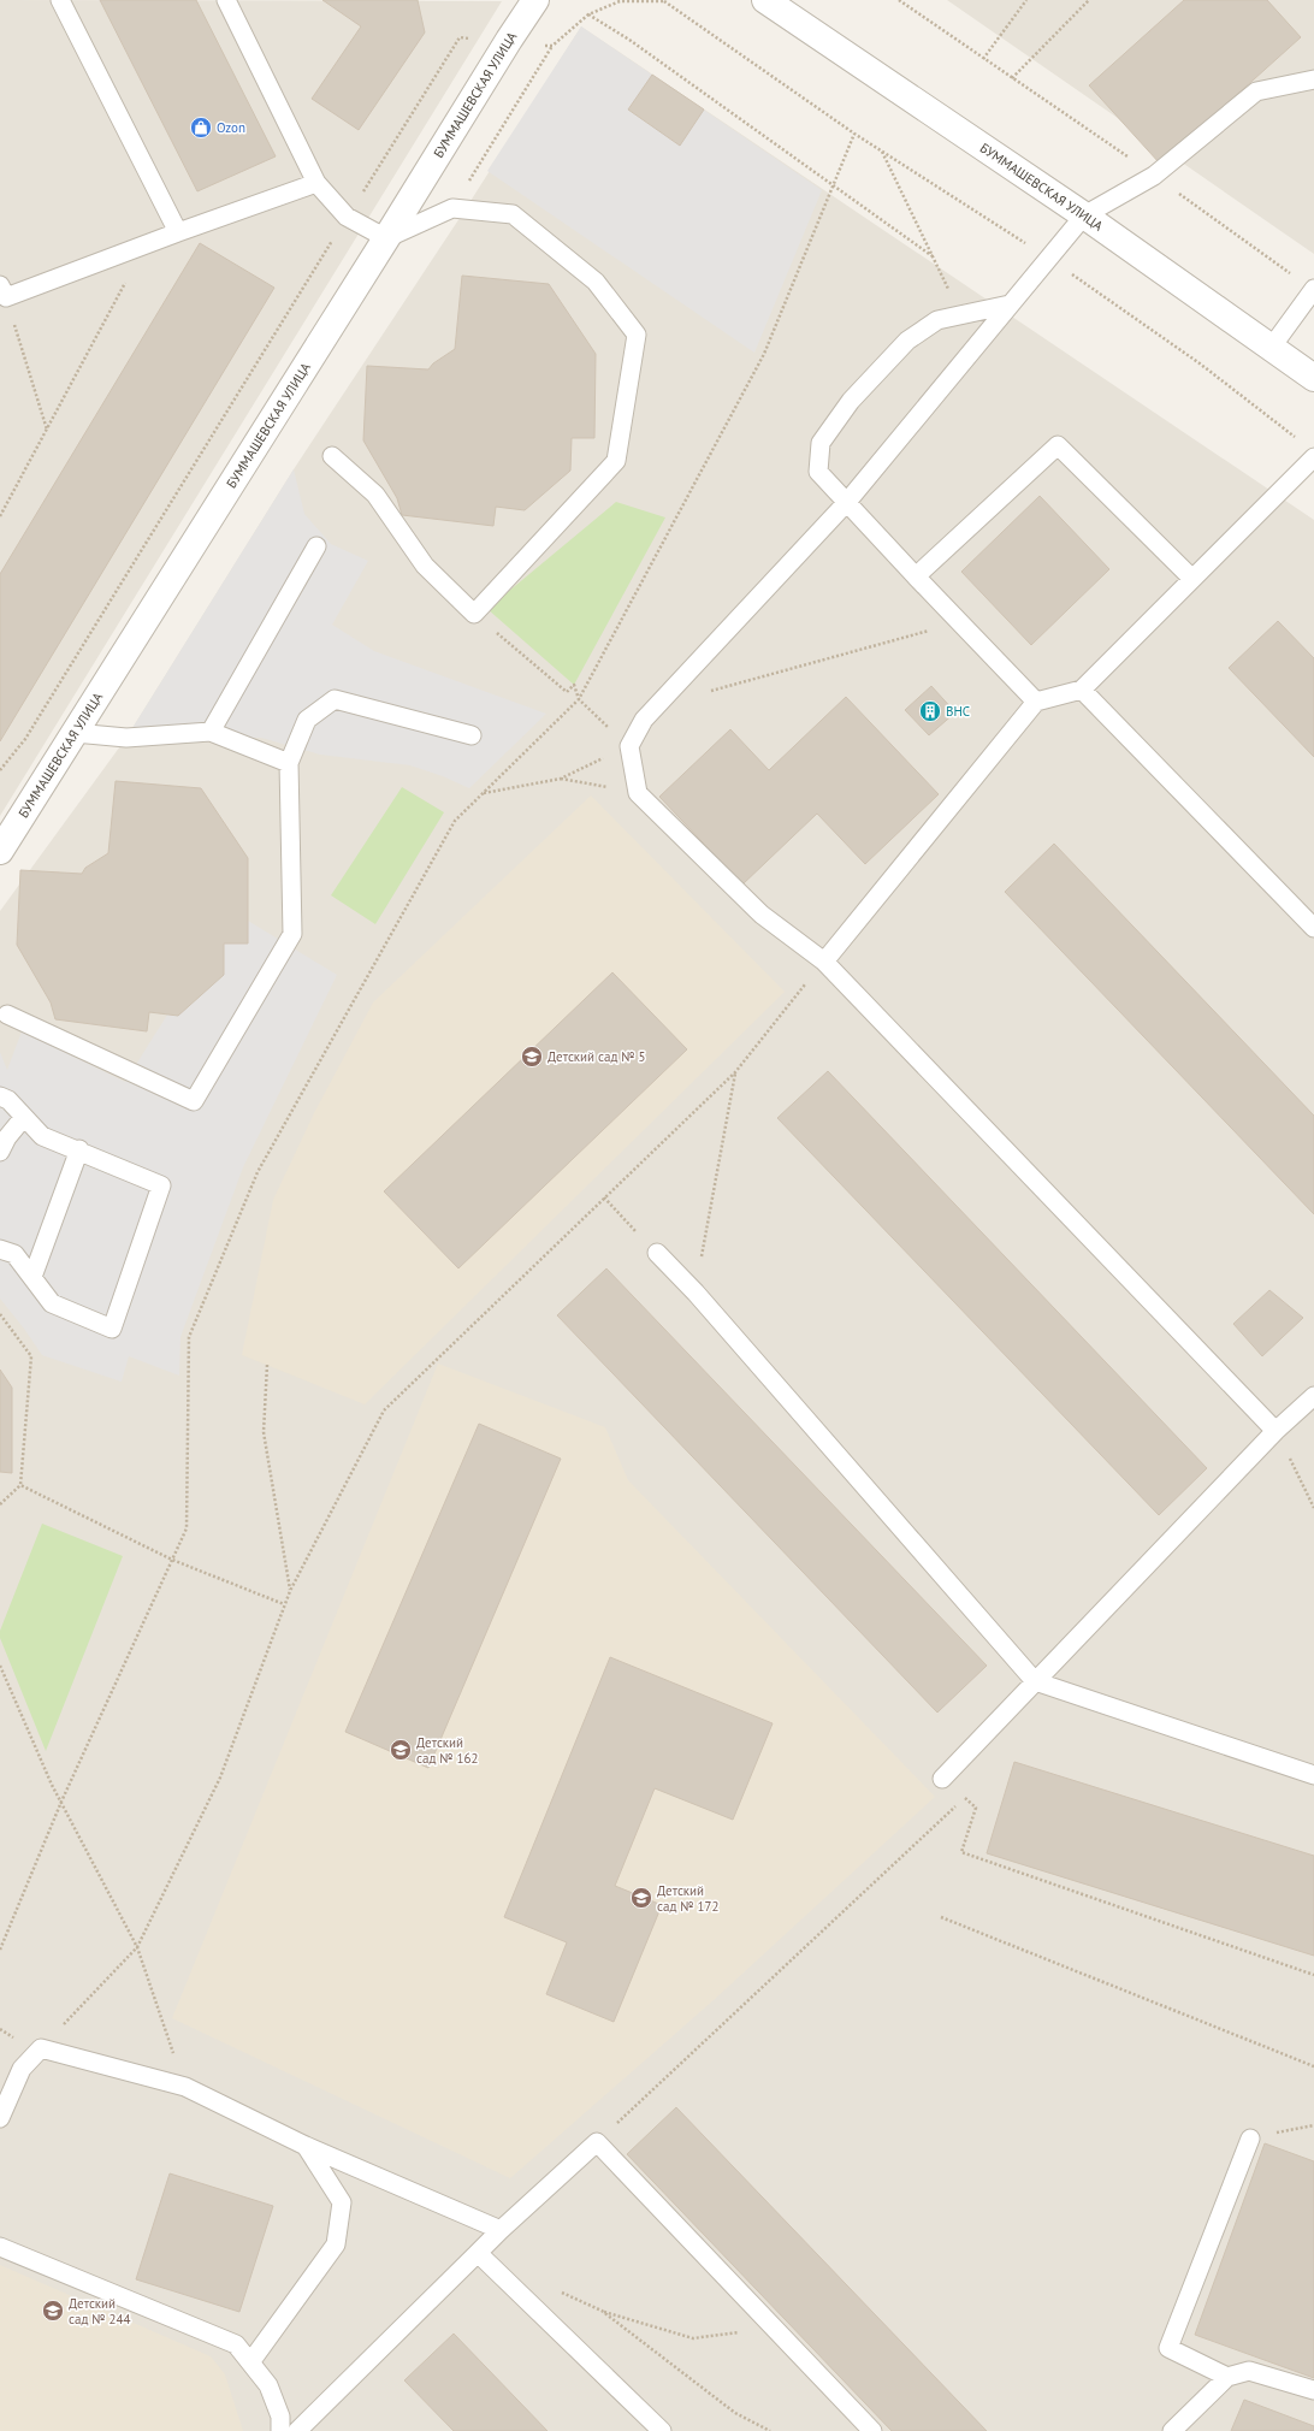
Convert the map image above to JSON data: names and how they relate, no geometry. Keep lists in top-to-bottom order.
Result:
{
  "streets": {
    "street": ["БУММАШЕВСКАЯ УЛИЦА"]
  },
  "places": {
    "shop": ["Ozon"],
    "building": ["ВНС"],
    "school or university": [
      "Детский сад № 5",
      "Детский сад № 162",
      "Детский сад № 172",
      "Детский сад № 244"
    ]
  }
}
